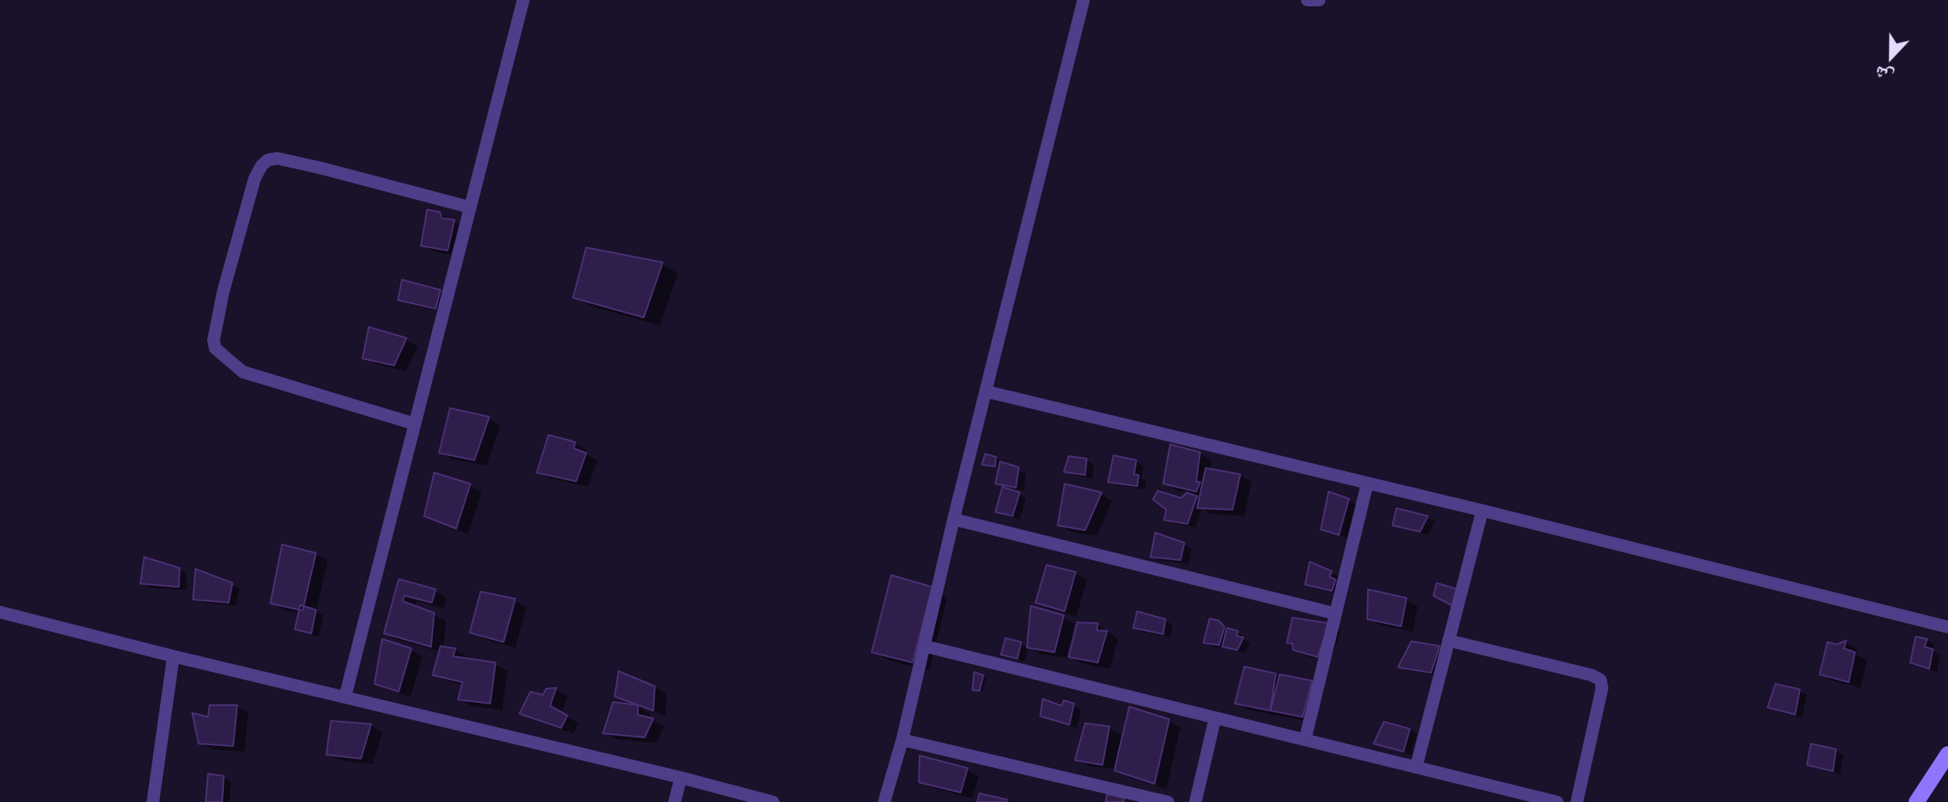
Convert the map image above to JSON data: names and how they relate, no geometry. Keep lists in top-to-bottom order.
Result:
{
  "north": "bottom"
}
